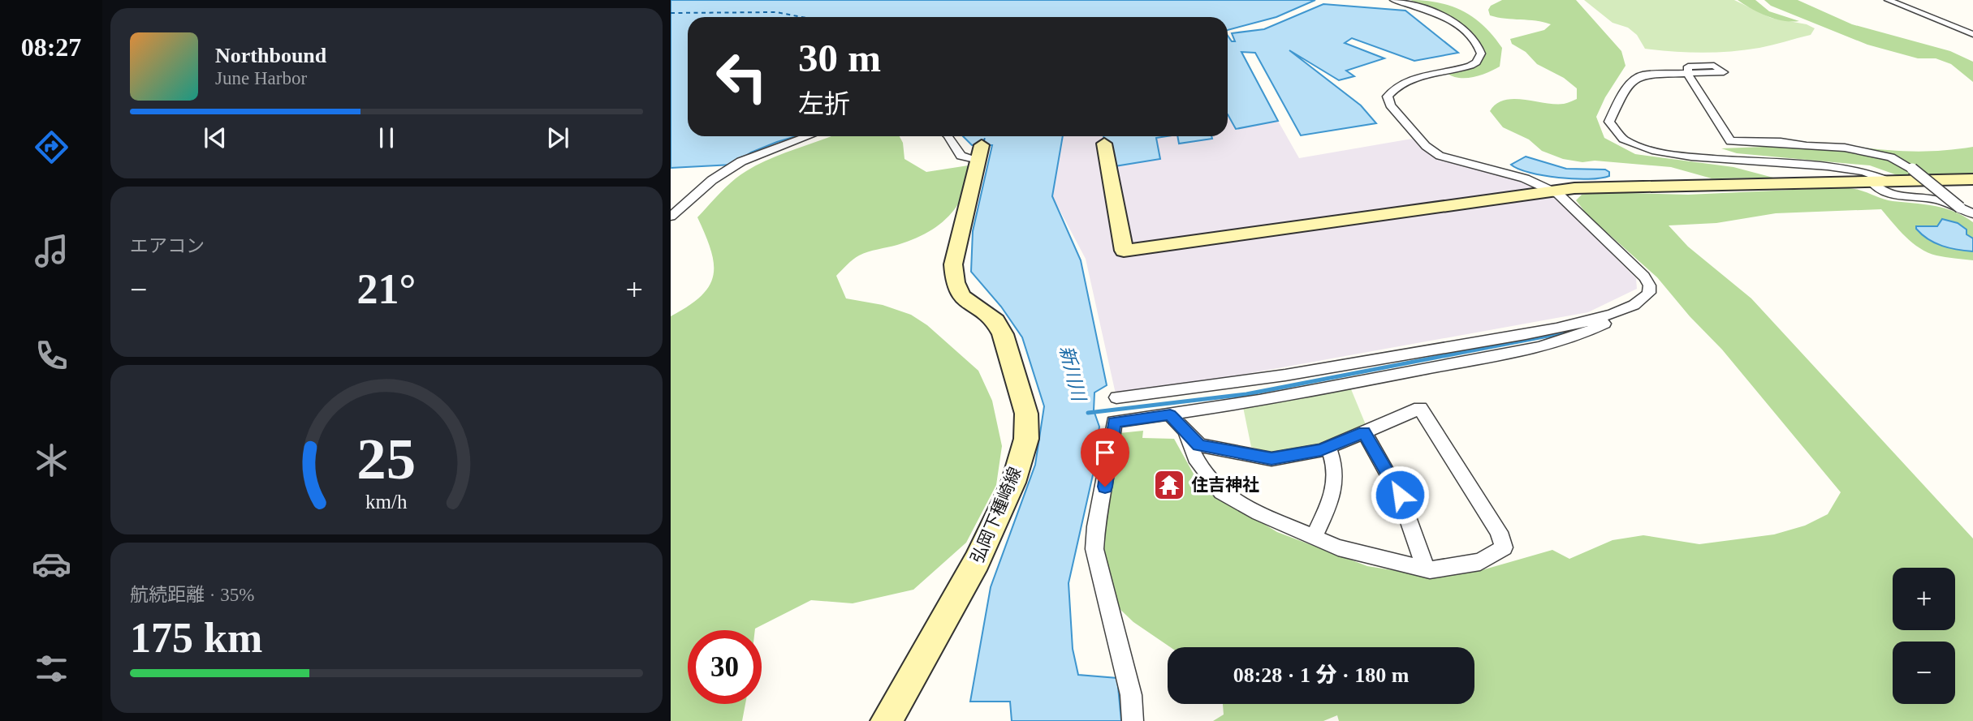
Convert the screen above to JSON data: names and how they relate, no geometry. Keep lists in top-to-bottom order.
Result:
{
  "streets": {
    "main road": ["弘岡下種崎線"]
  },
  "water": ["新川川"],
  "places": {
    "temple": ["住吉神社"]
  },
  "page": {
    "tabs": "08:27",
    "turn": ["30 m", "左折"],
    "song": ["Northbound", "June Harbor"],
    "tile": [
      "エアコン",
      ["航続距離 · 35%", "175 km"]
    ],
    "heat": ["−", "21°", "+"],
    "map_buttons": ["+", "−"],
    "limit": "30",
    "trip": "08:28 · 1 分 · 180 m",
    "gauge": ["25", "km/h"]
  }
}
